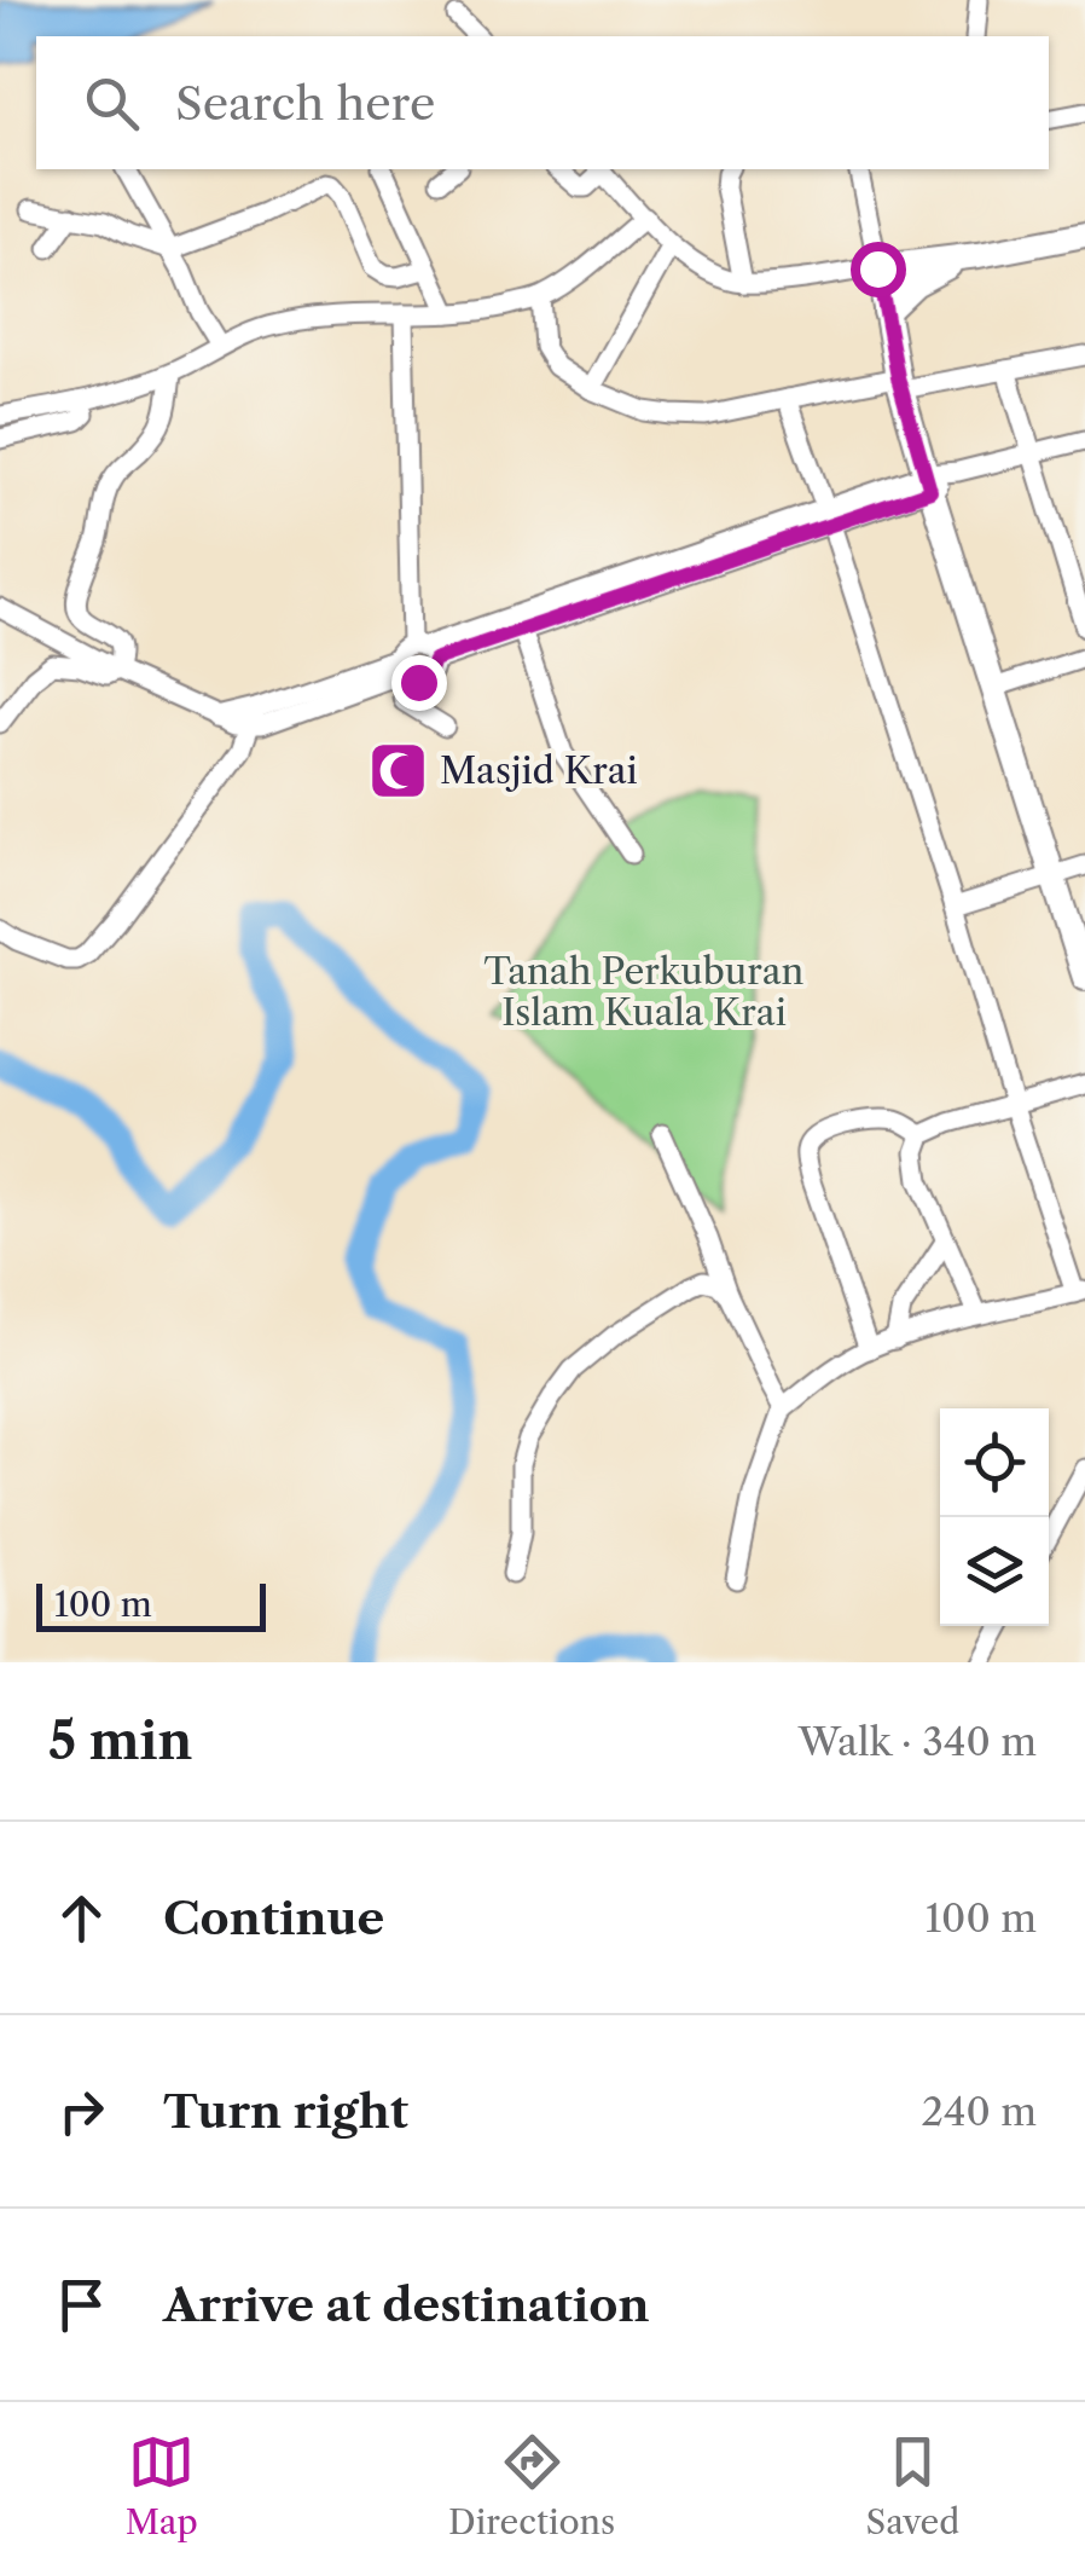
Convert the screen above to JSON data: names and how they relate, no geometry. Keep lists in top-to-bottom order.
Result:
{
  "parks": ["Tanah Perkuburan Islam Kuala Krai"],
  "places": {
    "mosque": ["Masjid Krai"]
  },
  "scale_bar": "100 m",
  "page": {
    "search": "Search here",
    "scale": "100 m",
    "heading": ["5 min", "Walk · 340 m"],
    "list": [
      ["Continue", "100 m"],
      ["Turn right", "240 m"],
      "Arrive at destination"
    ],
    "nav": ["Map", "Directions", "Saved"]
  }
}
